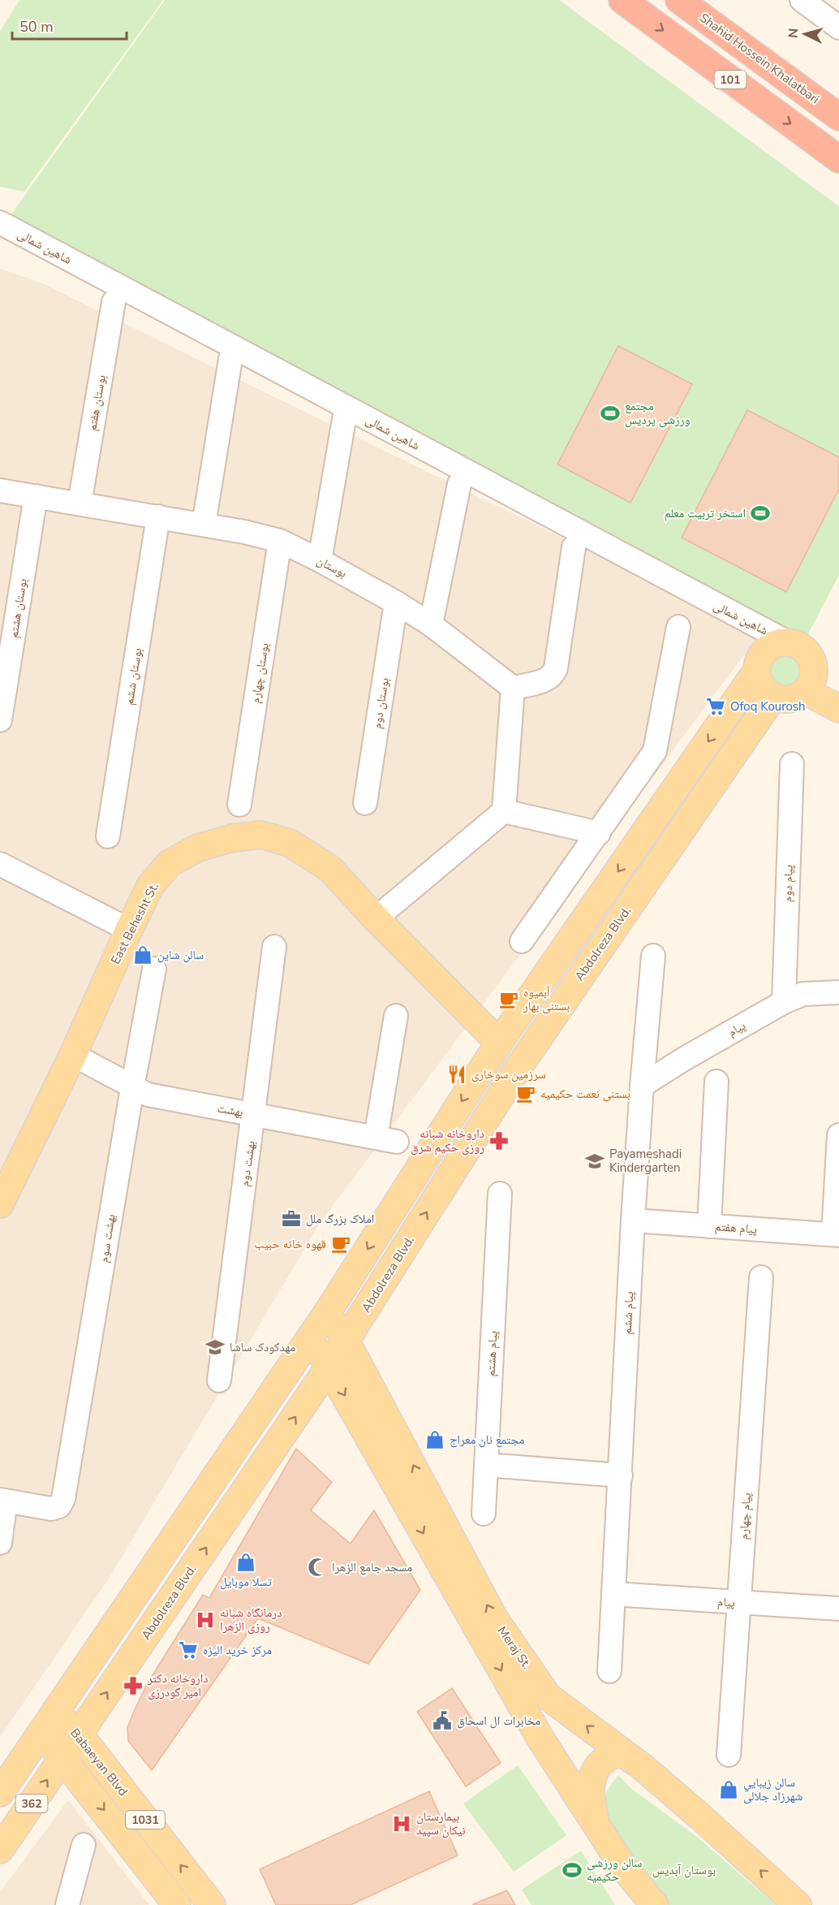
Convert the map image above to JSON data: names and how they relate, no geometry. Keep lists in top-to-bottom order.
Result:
{
  "streets": {
    "highway": ["Shahid Hossein Khalatbari", "101"],
    "main road": [
      "East Behesht St.",
      "Abdolreza Blvd.",
      "Meraj St.",
      "Babaeyan Blvd",
      "362",
      "1031"
    ],
    "street": [
      "شاهین شمالی",
      "بوستان هفتم",
      "بوستان",
      "بوستان هشتم",
      "بوستان چهارم",
      "بوستان ششم",
      "بوستان دوم",
      "پیام دوم",
      "پیام",
      "بهشت",
      "بهشت دوم",
      "پیام هفتم",
      "بهشت سوم",
      "پیام ششم",
      "پیام هشتم",
      "پیام چهارم"
    ]
  },
  "crossings": [
    ["شاهین شمالی", "Abdolreza Blvd."],
    ["شاهین شمالی", "362"],
    ["بوستان هفتم", "بوستان"],
    ["بوستان", "بوستان هشتم"],
    ["بوستان", "بوستان چهارم"],
    ["بوستان", "بوستان ششم"],
    ["بوستان", "بوستان دوم"],
    ["پیام دوم", "پیام"],
    ["East Behesht St.", "بهشت"],
    ["East Behesht St.", "362"],
    ["Abdolreza Blvd.", "Meraj St."],
    ["Abdolreza Blvd.", "Babaeyan Blvd"],
    ["Abdolreza Blvd.", "362"],
    ["پیام", "پیام ششم"],
    ["پیام", "پیام چهارم"],
    ["بهشت", "بهشت دوم"],
    ["بهشت", "بهشت سوم"],
    ["پیام هفتم", "پیام ششم"],
    ["Meraj St.", "362"],
    ["Babaeyan Blvd", "362"]
  ],
  "parks": ["بوستان آبدیس"],
  "places": {
    "sports": ["مجتمع ورزشی پردیس", "استخر تربیت معلم", "سالن ورزشی حکیمیه"],
    "supermarket": ["Ofoq Kourosh", "مرکز خرید الیزه"],
    "shop": [
      "سالن شاین",
      "مجتمع نان معراج",
      "تسلا موبایل",
      "سالن زيبايي شهرزاد جلالى"
    ],
    "cafe": ["آبمیوه بستنی بهار", "بستنی نعمت حکیمیه", "قهوه خانه حبیب"],
    "restaurant": ["سرزمین سوخاری"],
    "pharmacy": ["داروخانه شبانه روزی حکیم شرق", "داروخانه دکتر امیر گودرزی"],
    "school or university": ["Payameshadi Kindergarten", "مهدکودک ساشا"],
    "office": ["املاک بزرگ ملل"],
    "mosque": ["مسجد جامع الزهرا"],
    "hospital": ["درمانگاه شبانه روزی الزهرا", "بیمارستان نیکان سپید"],
    "public building": ["مخابرات ال اسحاق"]
  },
  "scale_bar": "50 m",
  "north": "left"
}
